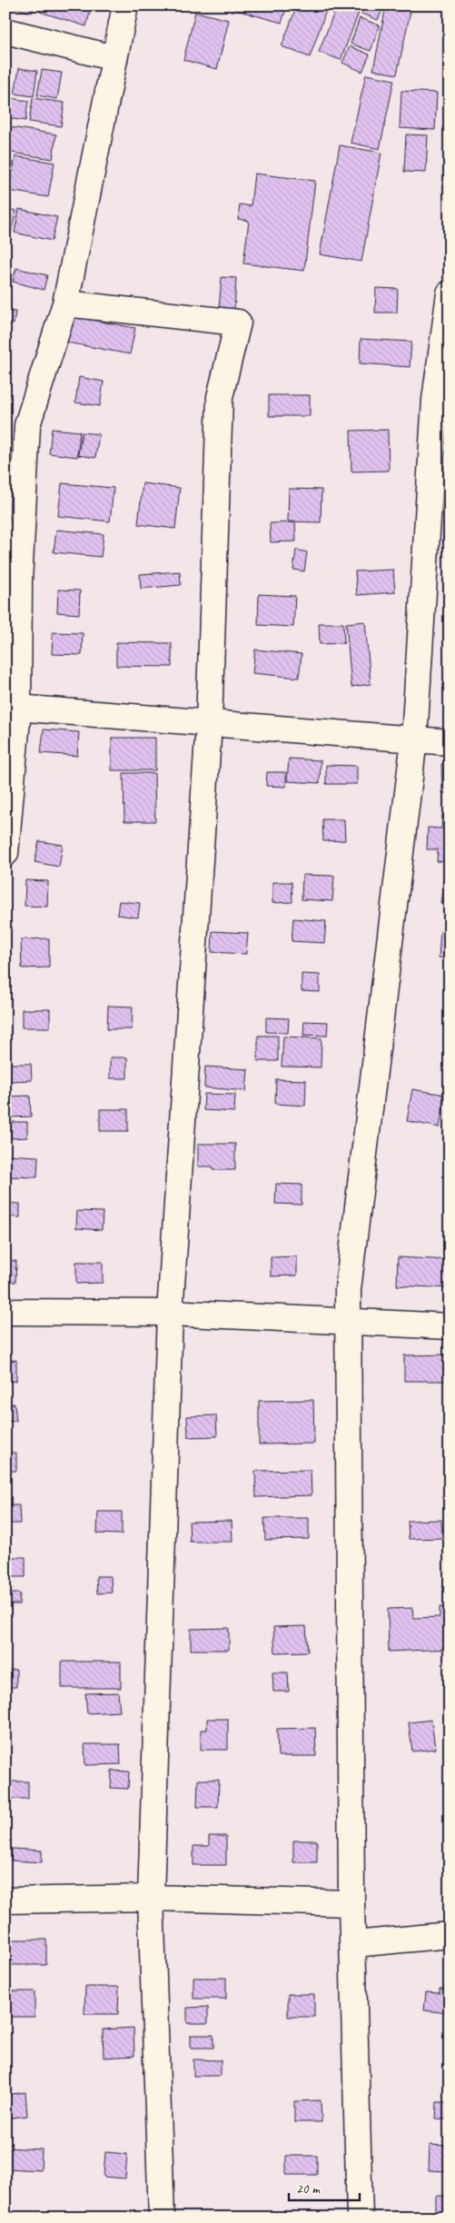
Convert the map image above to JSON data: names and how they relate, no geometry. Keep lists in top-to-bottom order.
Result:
{
  "scale_bar": "20 m"
}
